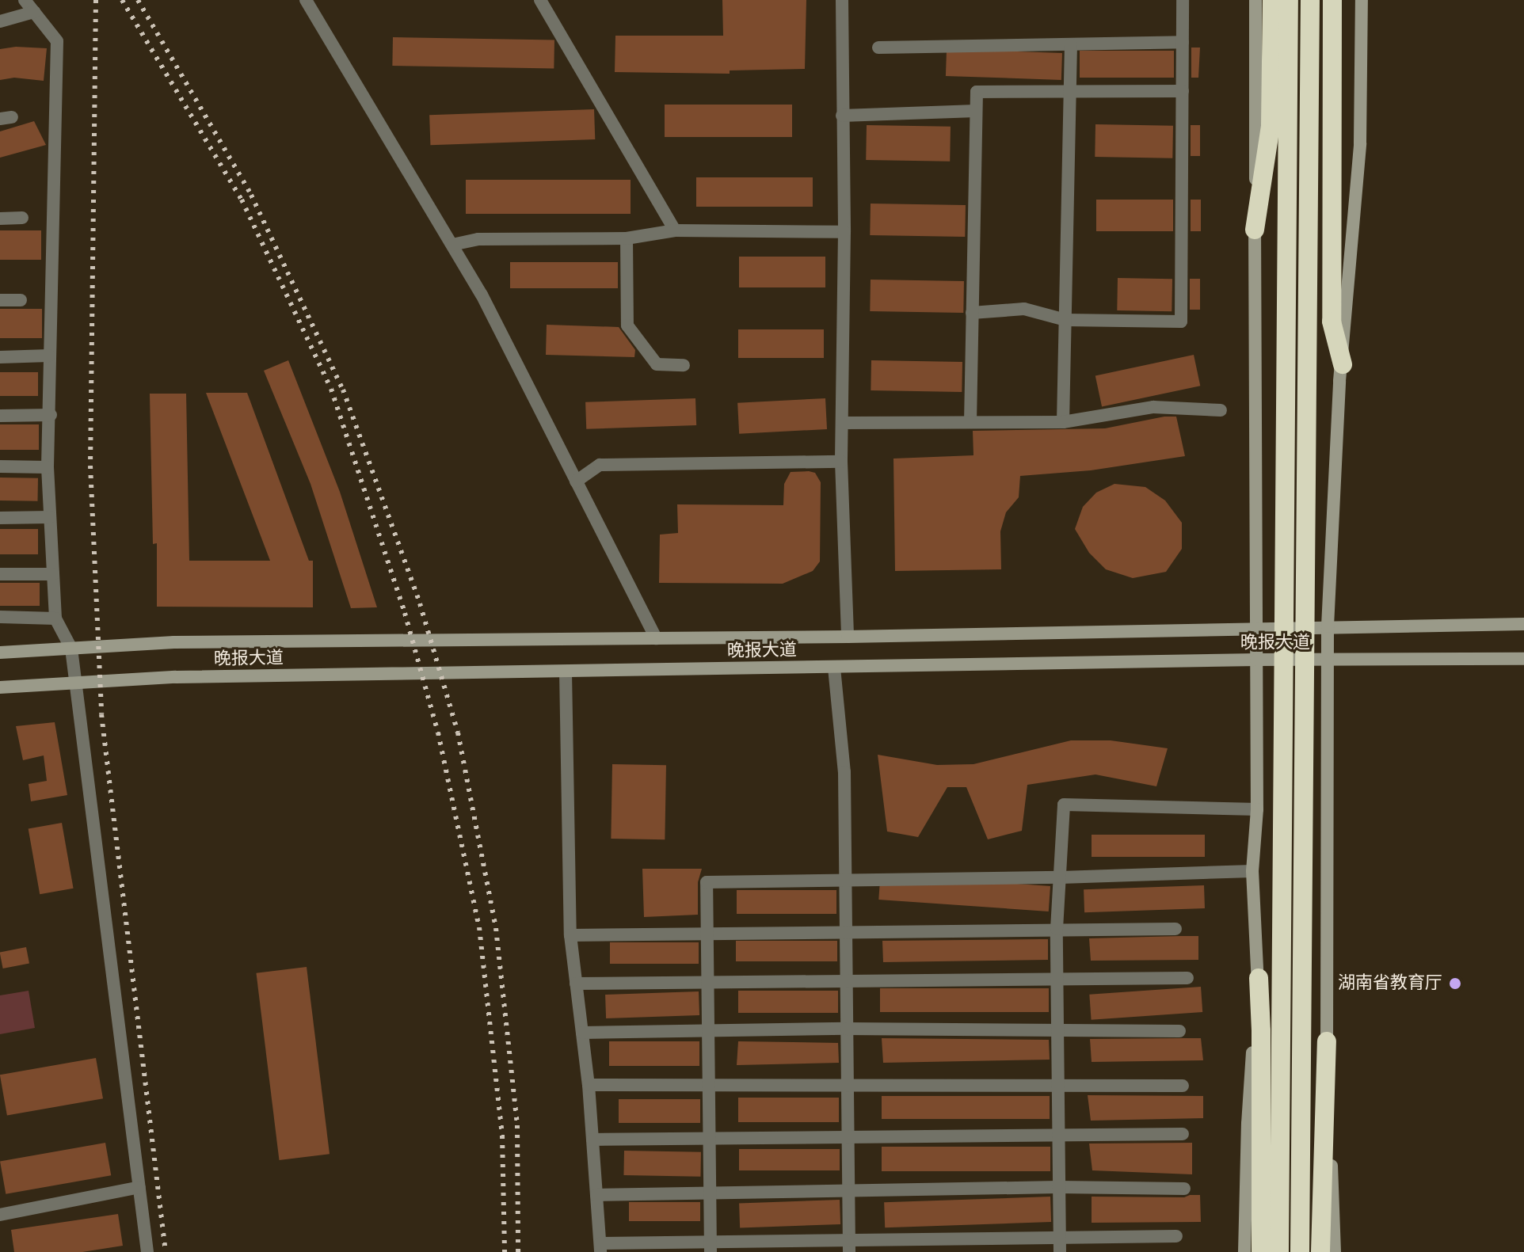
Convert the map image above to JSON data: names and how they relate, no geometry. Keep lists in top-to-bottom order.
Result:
{
  "streets": {
    "main road": ["晚报大道"]
  },
  "places": ["湖南省教育厅"]
}
